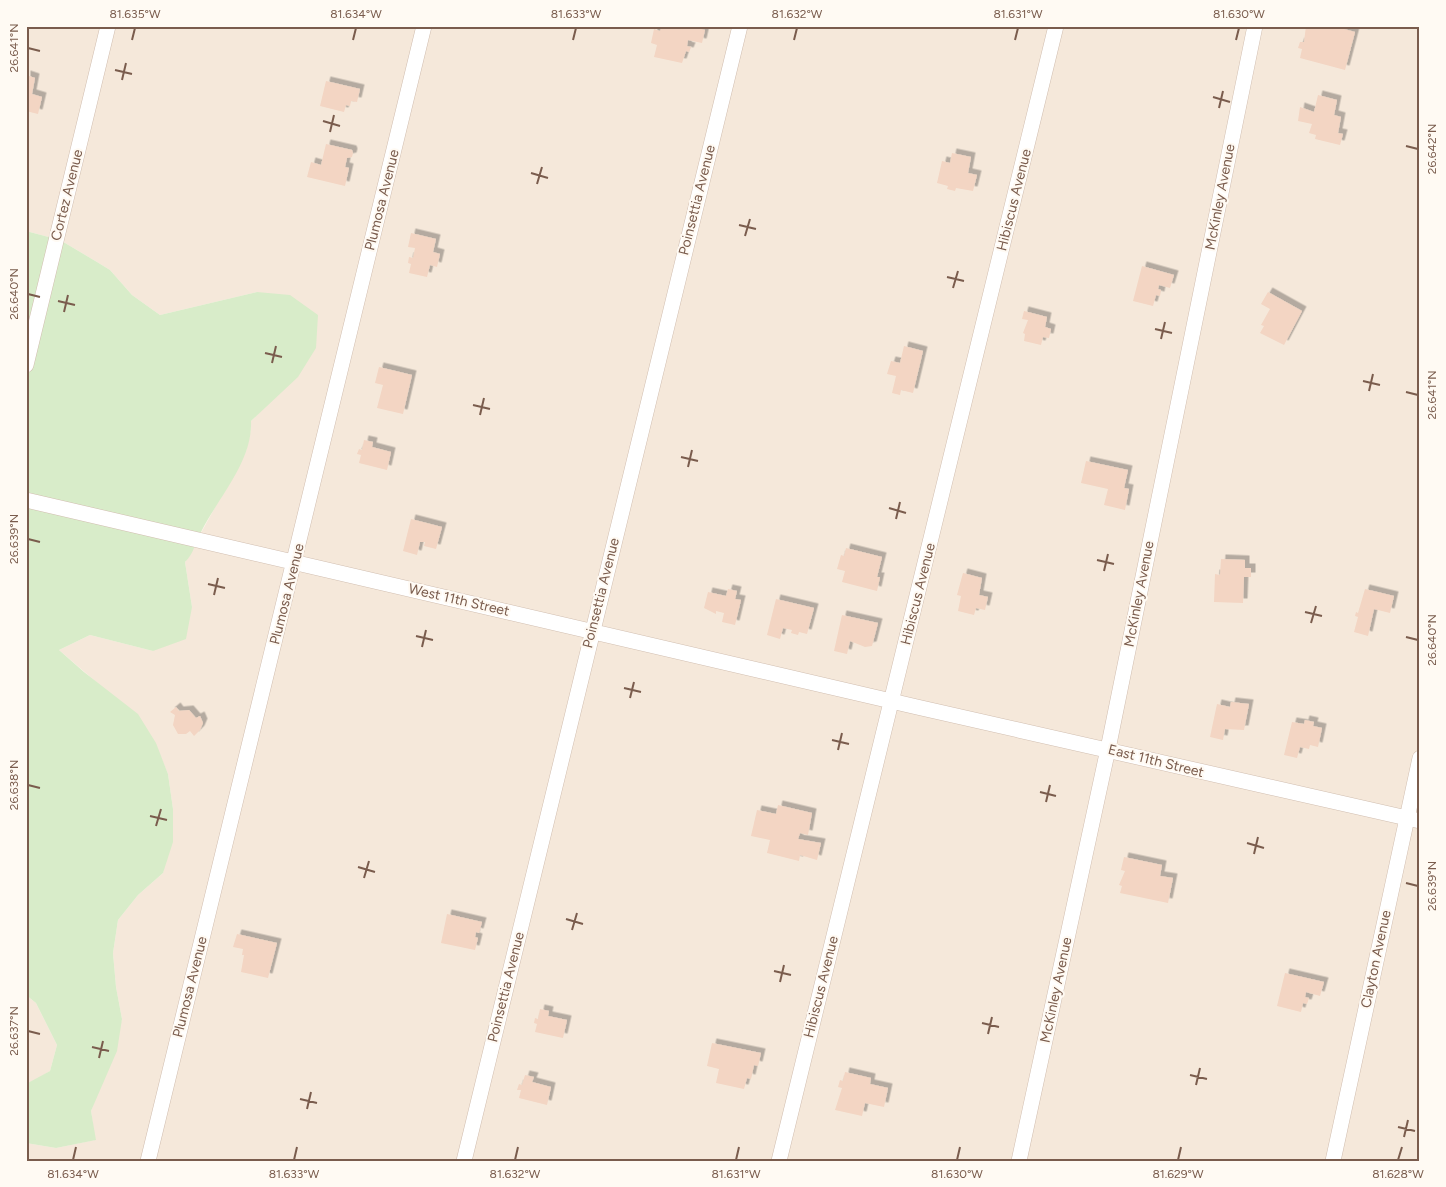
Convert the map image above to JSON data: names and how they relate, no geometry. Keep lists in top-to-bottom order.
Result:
{
  "streets": {
    "street": [
      "Cortez Avenue",
      "McKinley Avenue",
      "Plumosa Avenue",
      "Poinsettia Avenue",
      "Hibiscus Avenue",
      "West 11th Street",
      "East 11th Street",
      "Clayton Avenue"
    ]
  },
  "crossings": [
    ["McKinley Avenue", "East 11th Street"],
    ["Plumosa Avenue", "West 11th Street"],
    ["Poinsettia Avenue", "West 11th Street"],
    ["Hibiscus Avenue", "West 11th Street"],
    ["Hibiscus Avenue", "East 11th Street"],
    ["West 11th Street", "East 11th Street"],
    ["East 11th Street", "Clayton Avenue"]
  ],
  "coordinates": [
    "81.635°W",
    "81.634°W",
    "81.633°W",
    "81.632°W",
    "81.631°W",
    "81.630°W",
    "26.641°N",
    "26.642°N",
    "26.640°N",
    "26.639°N",
    "26.638°N",
    "26.637°N",
    "81.629°W",
    "81.628°W"
  ]
}
